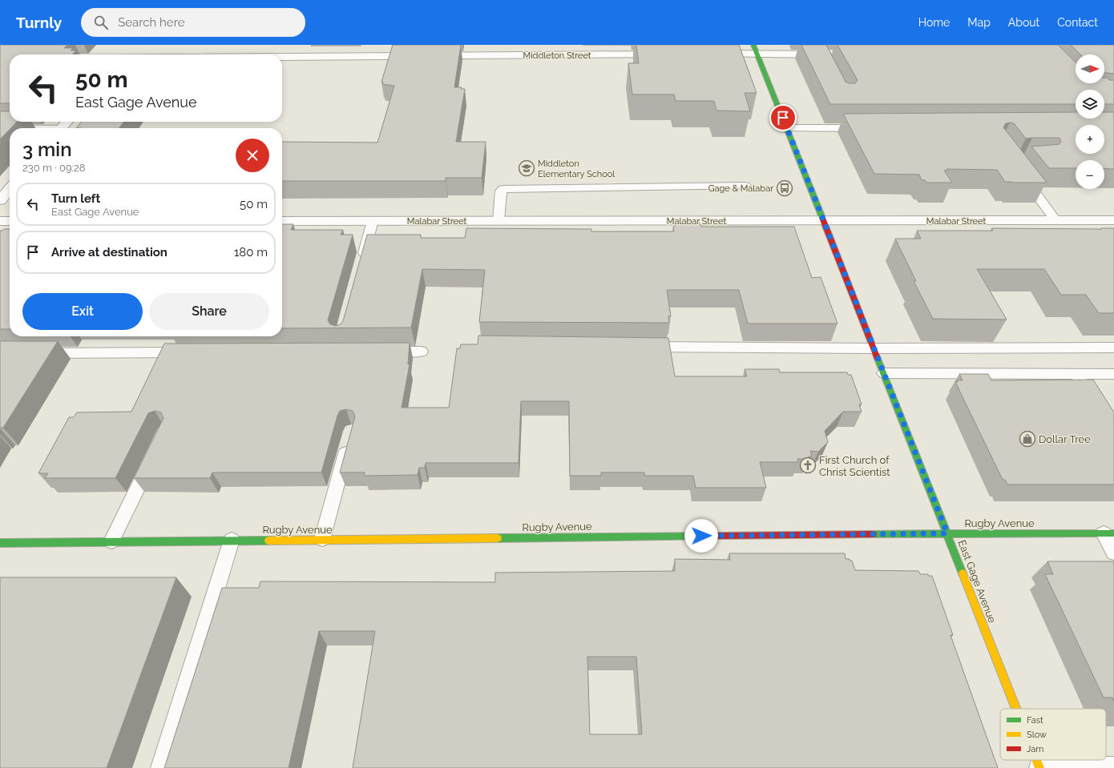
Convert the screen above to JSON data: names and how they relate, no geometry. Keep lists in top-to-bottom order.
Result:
{
  "streets": {
    "main road": ["Rugby Avenue", "East Gage Avenue"],
    "street": ["Middleton Street", "Malabar Street"]
  },
  "crossings": [
    ["Malabar Street", "East Gage Avenue"],
    ["Rugby Avenue", "East Gage Avenue"]
  ],
  "places": {
    "school or university": ["Middleton Elementary School"],
    "bus stop": ["Gage & Malabar"],
    "shop": ["Dollar Tree"],
    "church": ["First Church of Christ Scientist"]
  },
  "legend": ["Fast", "Slow", "Jam"],
  "north": "right",
  "page": {
    "header": "Turnly",
    "search": "Search here",
    "nav": [
      "Home",
      "Map",
      "About",
      "Contact"
    ],
    "map_buttons": ["+", "−"],
    "turn": ["50 m", "East Gage Avenue"],
    "heading": ["3 min", "230 m · 09:28"],
    "list": [
      {
        "name": "Turn left",
        "note": "East Gage Avenue",
        "value": "50 m"
      },
      {
        "name": "Arrive at destination",
        "value": "180 m"
      }
    ],
    "buttons": ["Exit", "Share"]
  }
}
